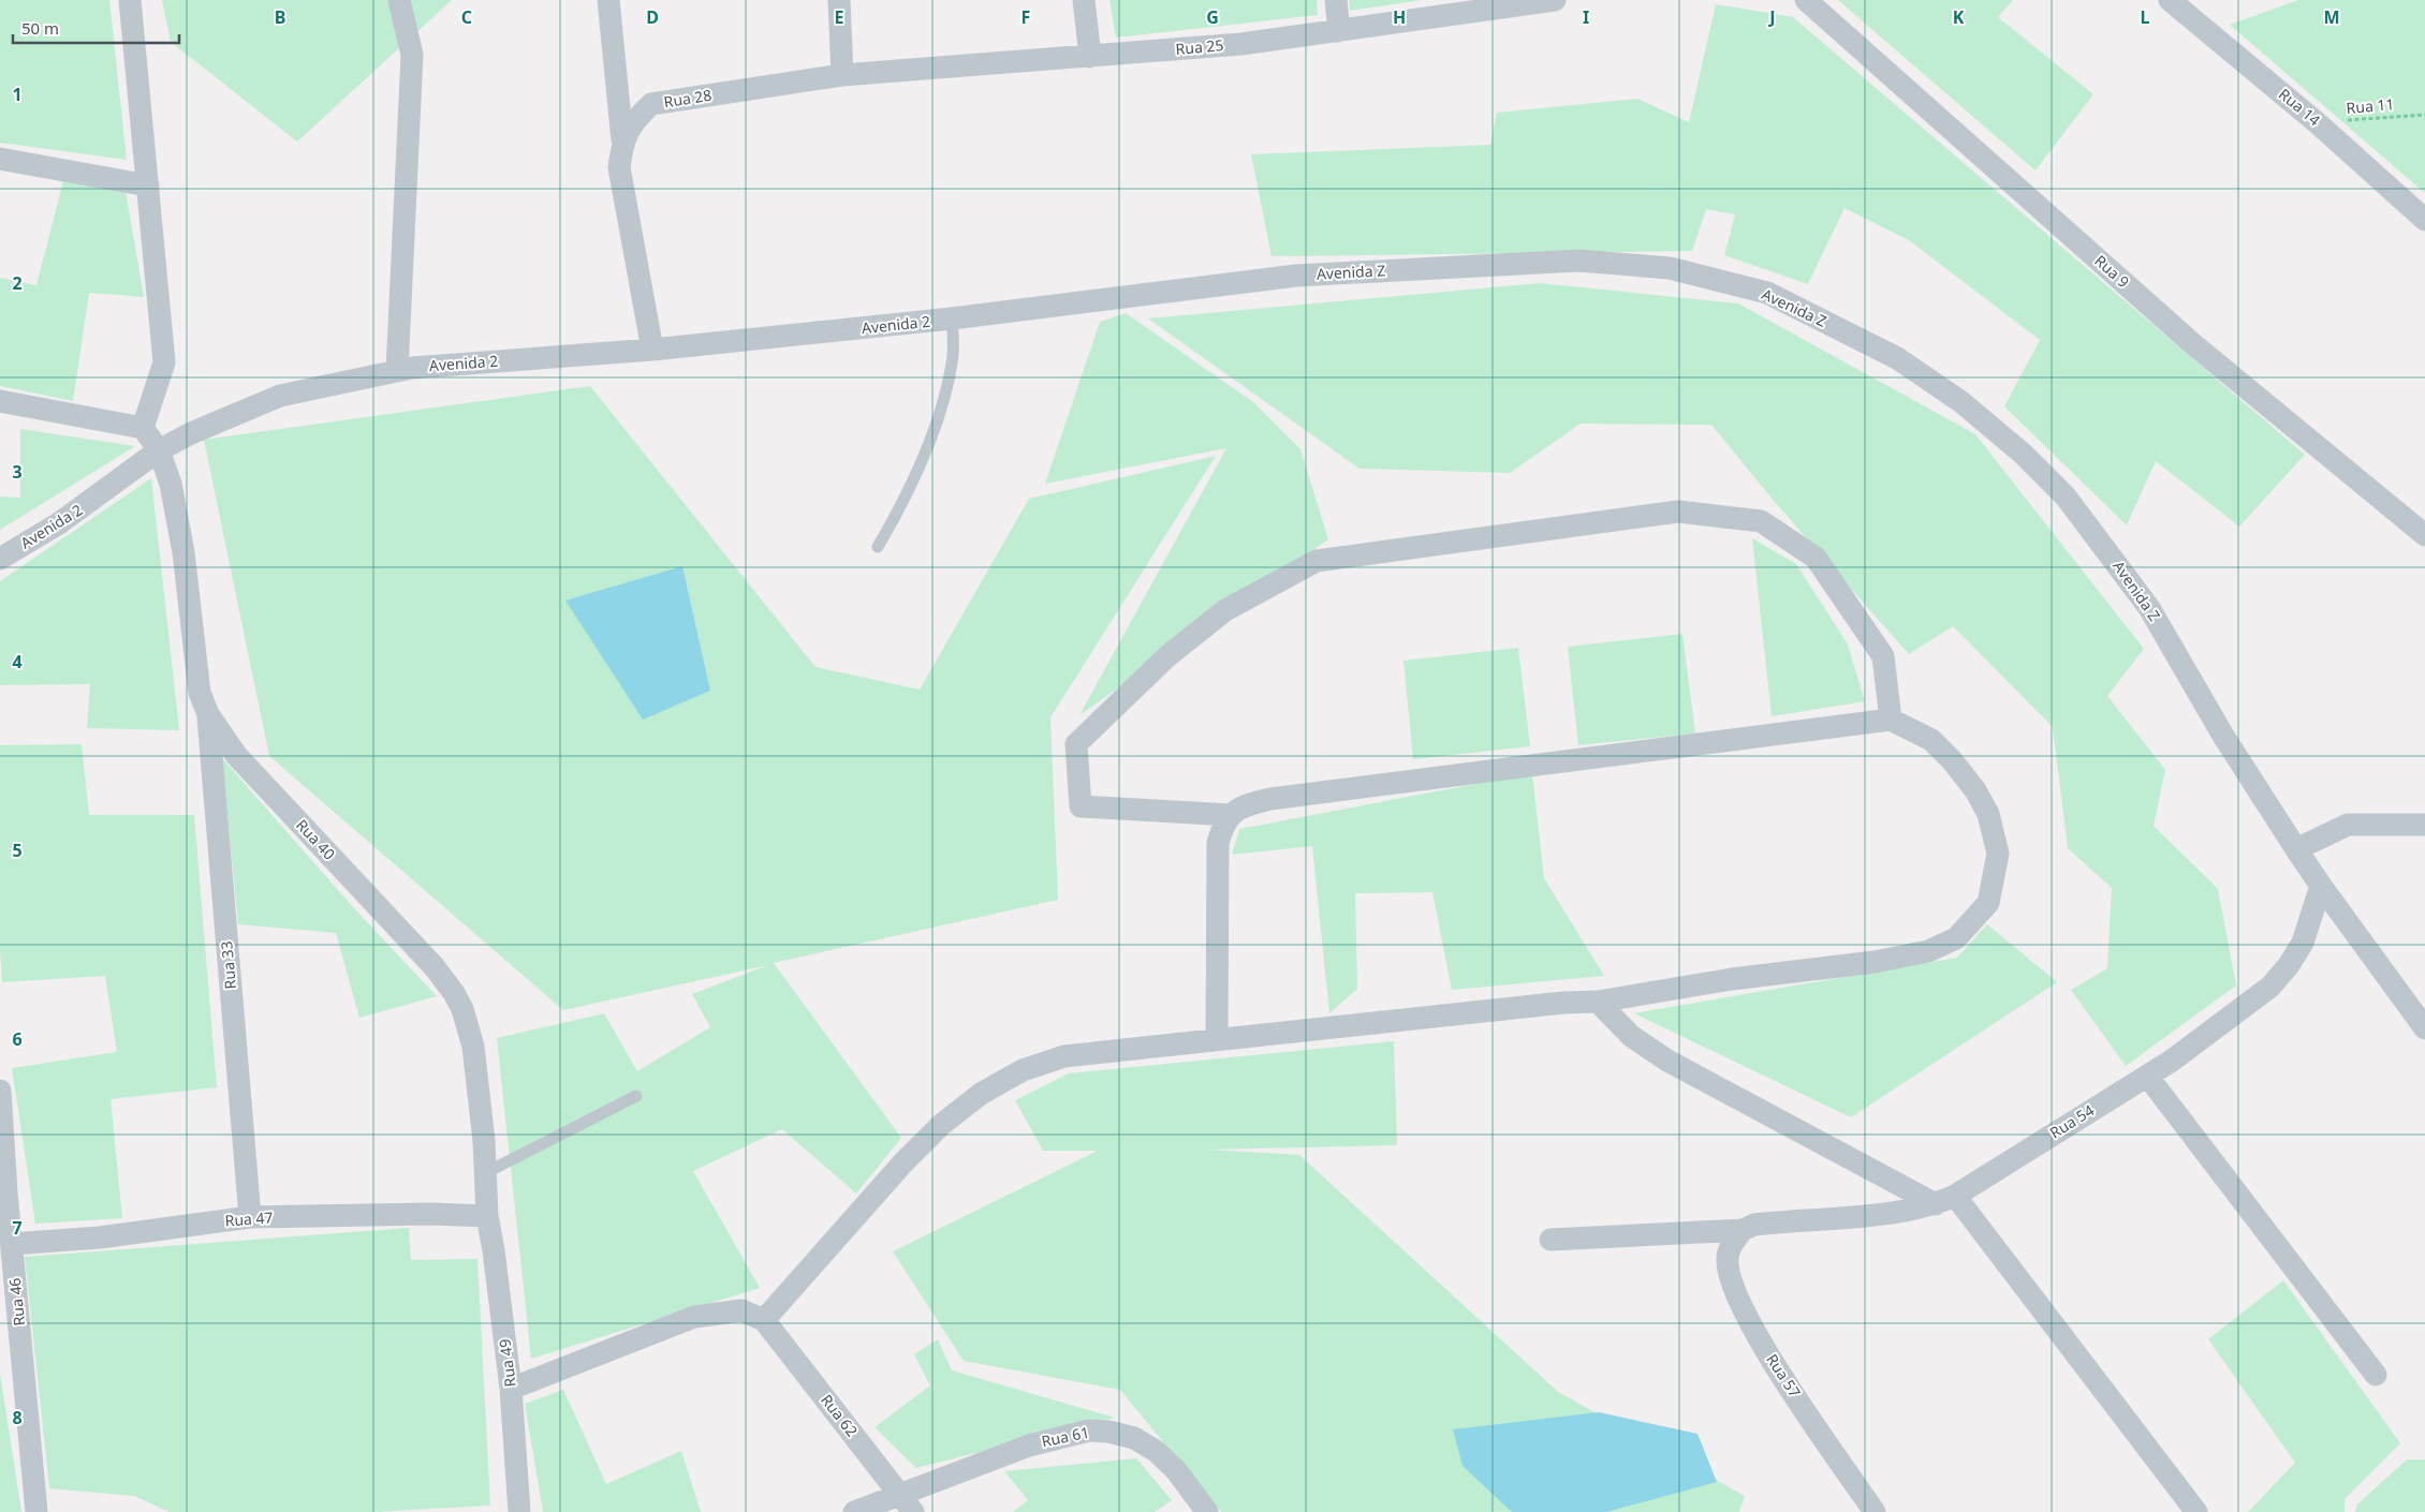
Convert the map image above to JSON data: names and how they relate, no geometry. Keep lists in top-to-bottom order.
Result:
{
  "streets": {
    "street": [
      "Rua 25",
      "Rua 28",
      "Rua 14",
      "Rua 9",
      "Avenida Z",
      "Avenida 2",
      "Rua 40",
      "Rua 33",
      "Rua 54",
      "Rua 47",
      "Rua 46",
      "Rua 49",
      "Rua 57",
      "Rua 62",
      "Rua 61"
    ],
    "path": ["Rua 11"]
  },
  "crossings": [
    ["Rua 25", "Rua 28"],
    ["Rua 28", "Avenida 2"],
    ["Rua 11", "Rua 14"],
    ["Avenida Z", "Avenida 2"],
    ["Avenida Z", "Rua 54"],
    ["Avenida 2", "Rua 40"],
    ["Rua 40", "Rua 33"],
    ["Rua 40", "Rua 47"],
    ["Rua 40", "Rua 49"],
    ["Rua 33", "Rua 47"],
    ["Rua 54", "Rua 57"],
    ["Rua 47", "Rua 46"],
    ["Rua 47", "Rua 49"],
    ["Rua 62", "Rua 61"]
  ],
  "scale_bar": "50 m",
  "grid": {
    "columns": [
      "B",
      "C",
      "D",
      "E",
      "F",
      "G",
      "H",
      "I",
      "J",
      "K",
      "L",
      "M"
    ],
    "rows": [
      "1",
      "2",
      "3",
      "4",
      "5",
      "6",
      "7",
      "8"
    ]
  }
}
